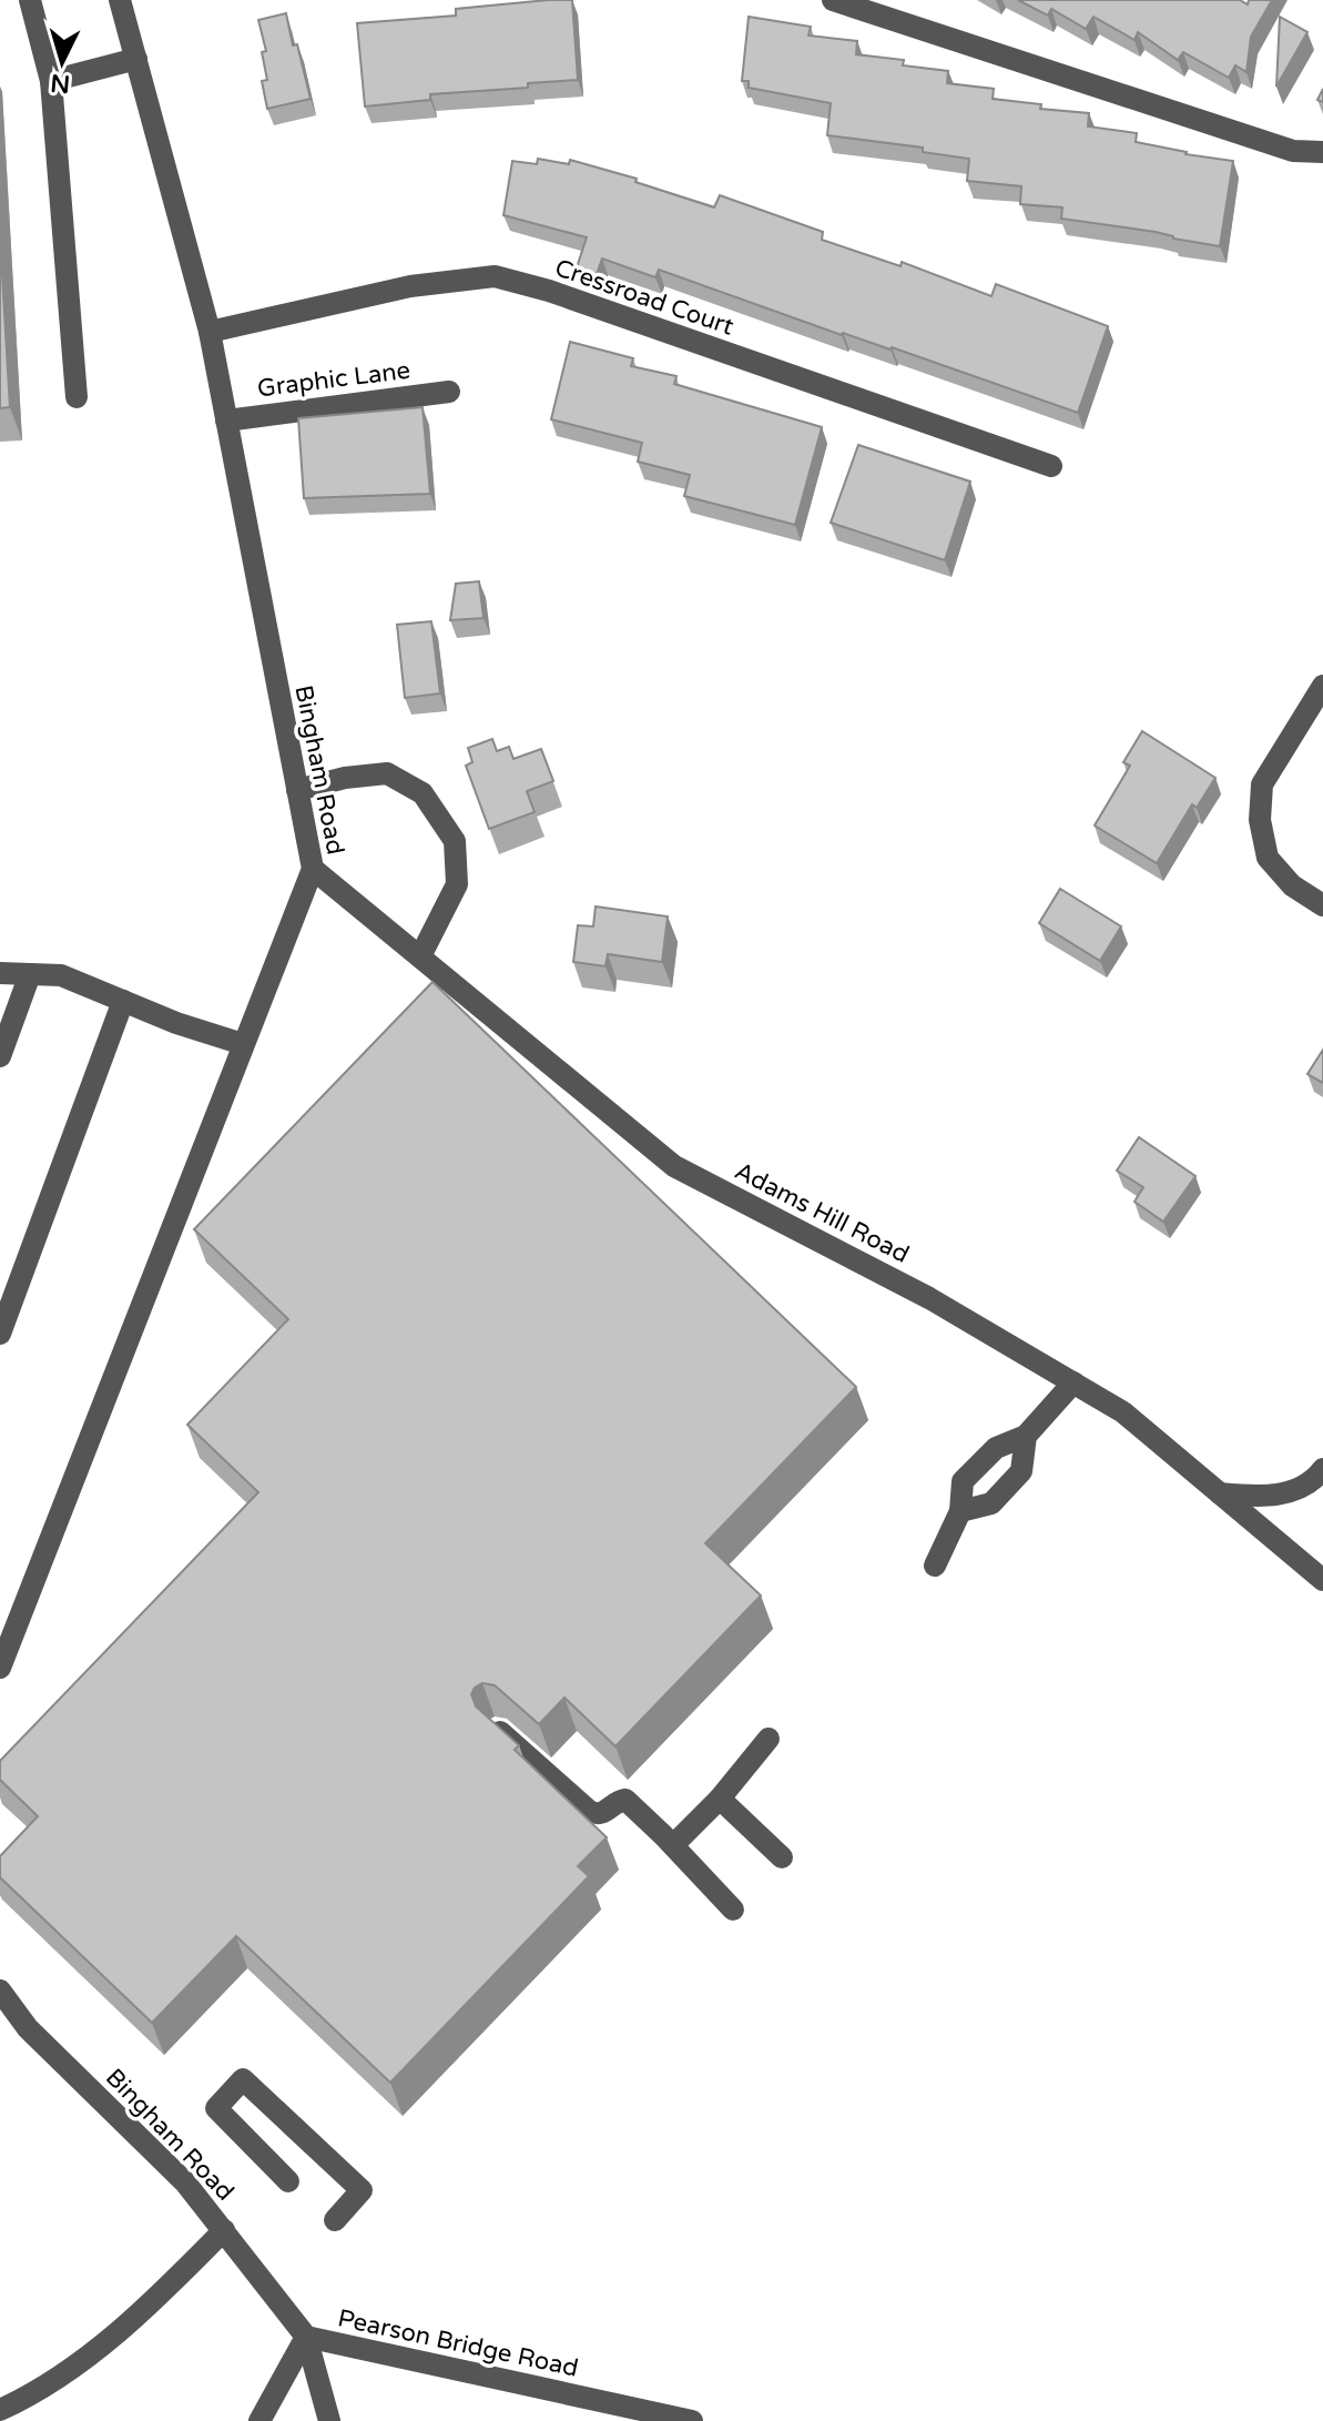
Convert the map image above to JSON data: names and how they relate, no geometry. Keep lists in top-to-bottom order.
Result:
{
  "streets": {
    "street": [
      "Cressroad Court",
      "Graphic Lane",
      "Bingham Road",
      "Adams Hill Road",
      "Pearson Bridge Road"
    ]
  },
  "crossings": [
    ["Cressroad Court", "Bingham Road"],
    ["Graphic Lane", "Bingham Road"],
    ["Bingham Road", "Adams Hill Road"],
    ["Bingham Road", "Pearson Bridge Road"]
  ],
  "north": "bottom"
}
